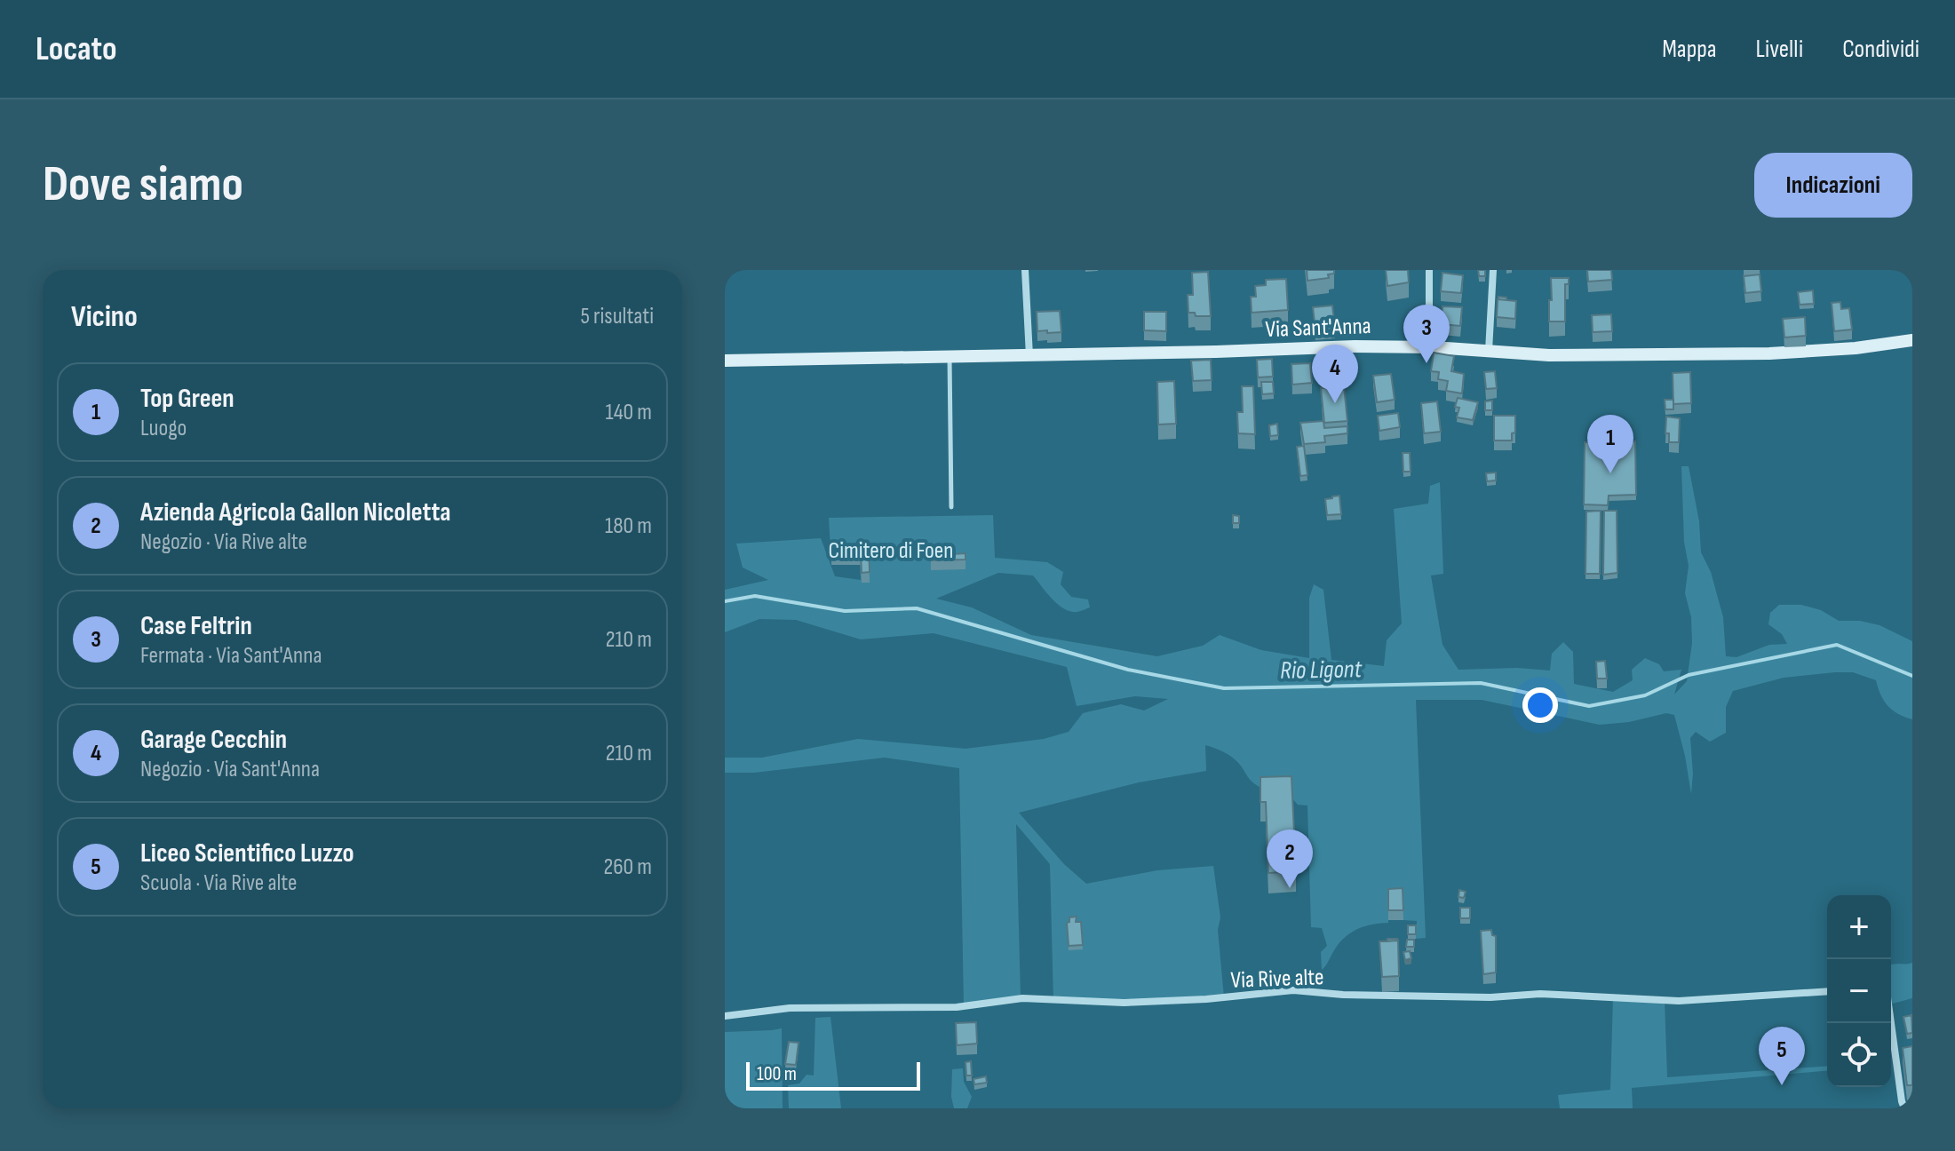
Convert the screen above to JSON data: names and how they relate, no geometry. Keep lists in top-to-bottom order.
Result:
{
  "streets": {
    "main road": ["Via Sant'Anna"],
    "street": ["Via Rive alte"]
  },
  "water": ["Rio Ligont"],
  "parks": ["Cimitero di Foen"],
  "scale_bar": "100 m",
  "page": {
    "header": "Locato",
    "nav": ["Mappa", "Livelli", "Condividi"],
    "buttons": "Indicazioni",
    "title": "Dove siamo",
    "heading": ["Vicino", "5 risultati"],
    "pins": [
      "3",
      "4",
      "1",
      "2",
      "5"
    ],
    "list": [
      {
        "mark": "1",
        "name": "Top Green",
        "note": "Luogo",
        "value": "140 m"
      },
      {
        "mark": "2",
        "name": "Azienda Agricola Gallon Nicoletta",
        "note": "Negozio · Via Rive alte",
        "value": "180 m"
      },
      {
        "mark": "3",
        "name": "Case Feltrin",
        "note": "Fermata · Via Sant'Anna",
        "value": "210 m"
      },
      {
        "mark": "4",
        "name": "Garage Cecchin",
        "note": "Negozio · Via Sant'Anna",
        "value": "210 m"
      },
      {
        "mark": "5",
        "name": "Liceo Scientifico Luzzo",
        "note": "Scuola · Via Rive alte",
        "value": "260 m"
      }
    ],
    "map_buttons": ["+", "−"],
    "scale": "100 m"
  }
}
